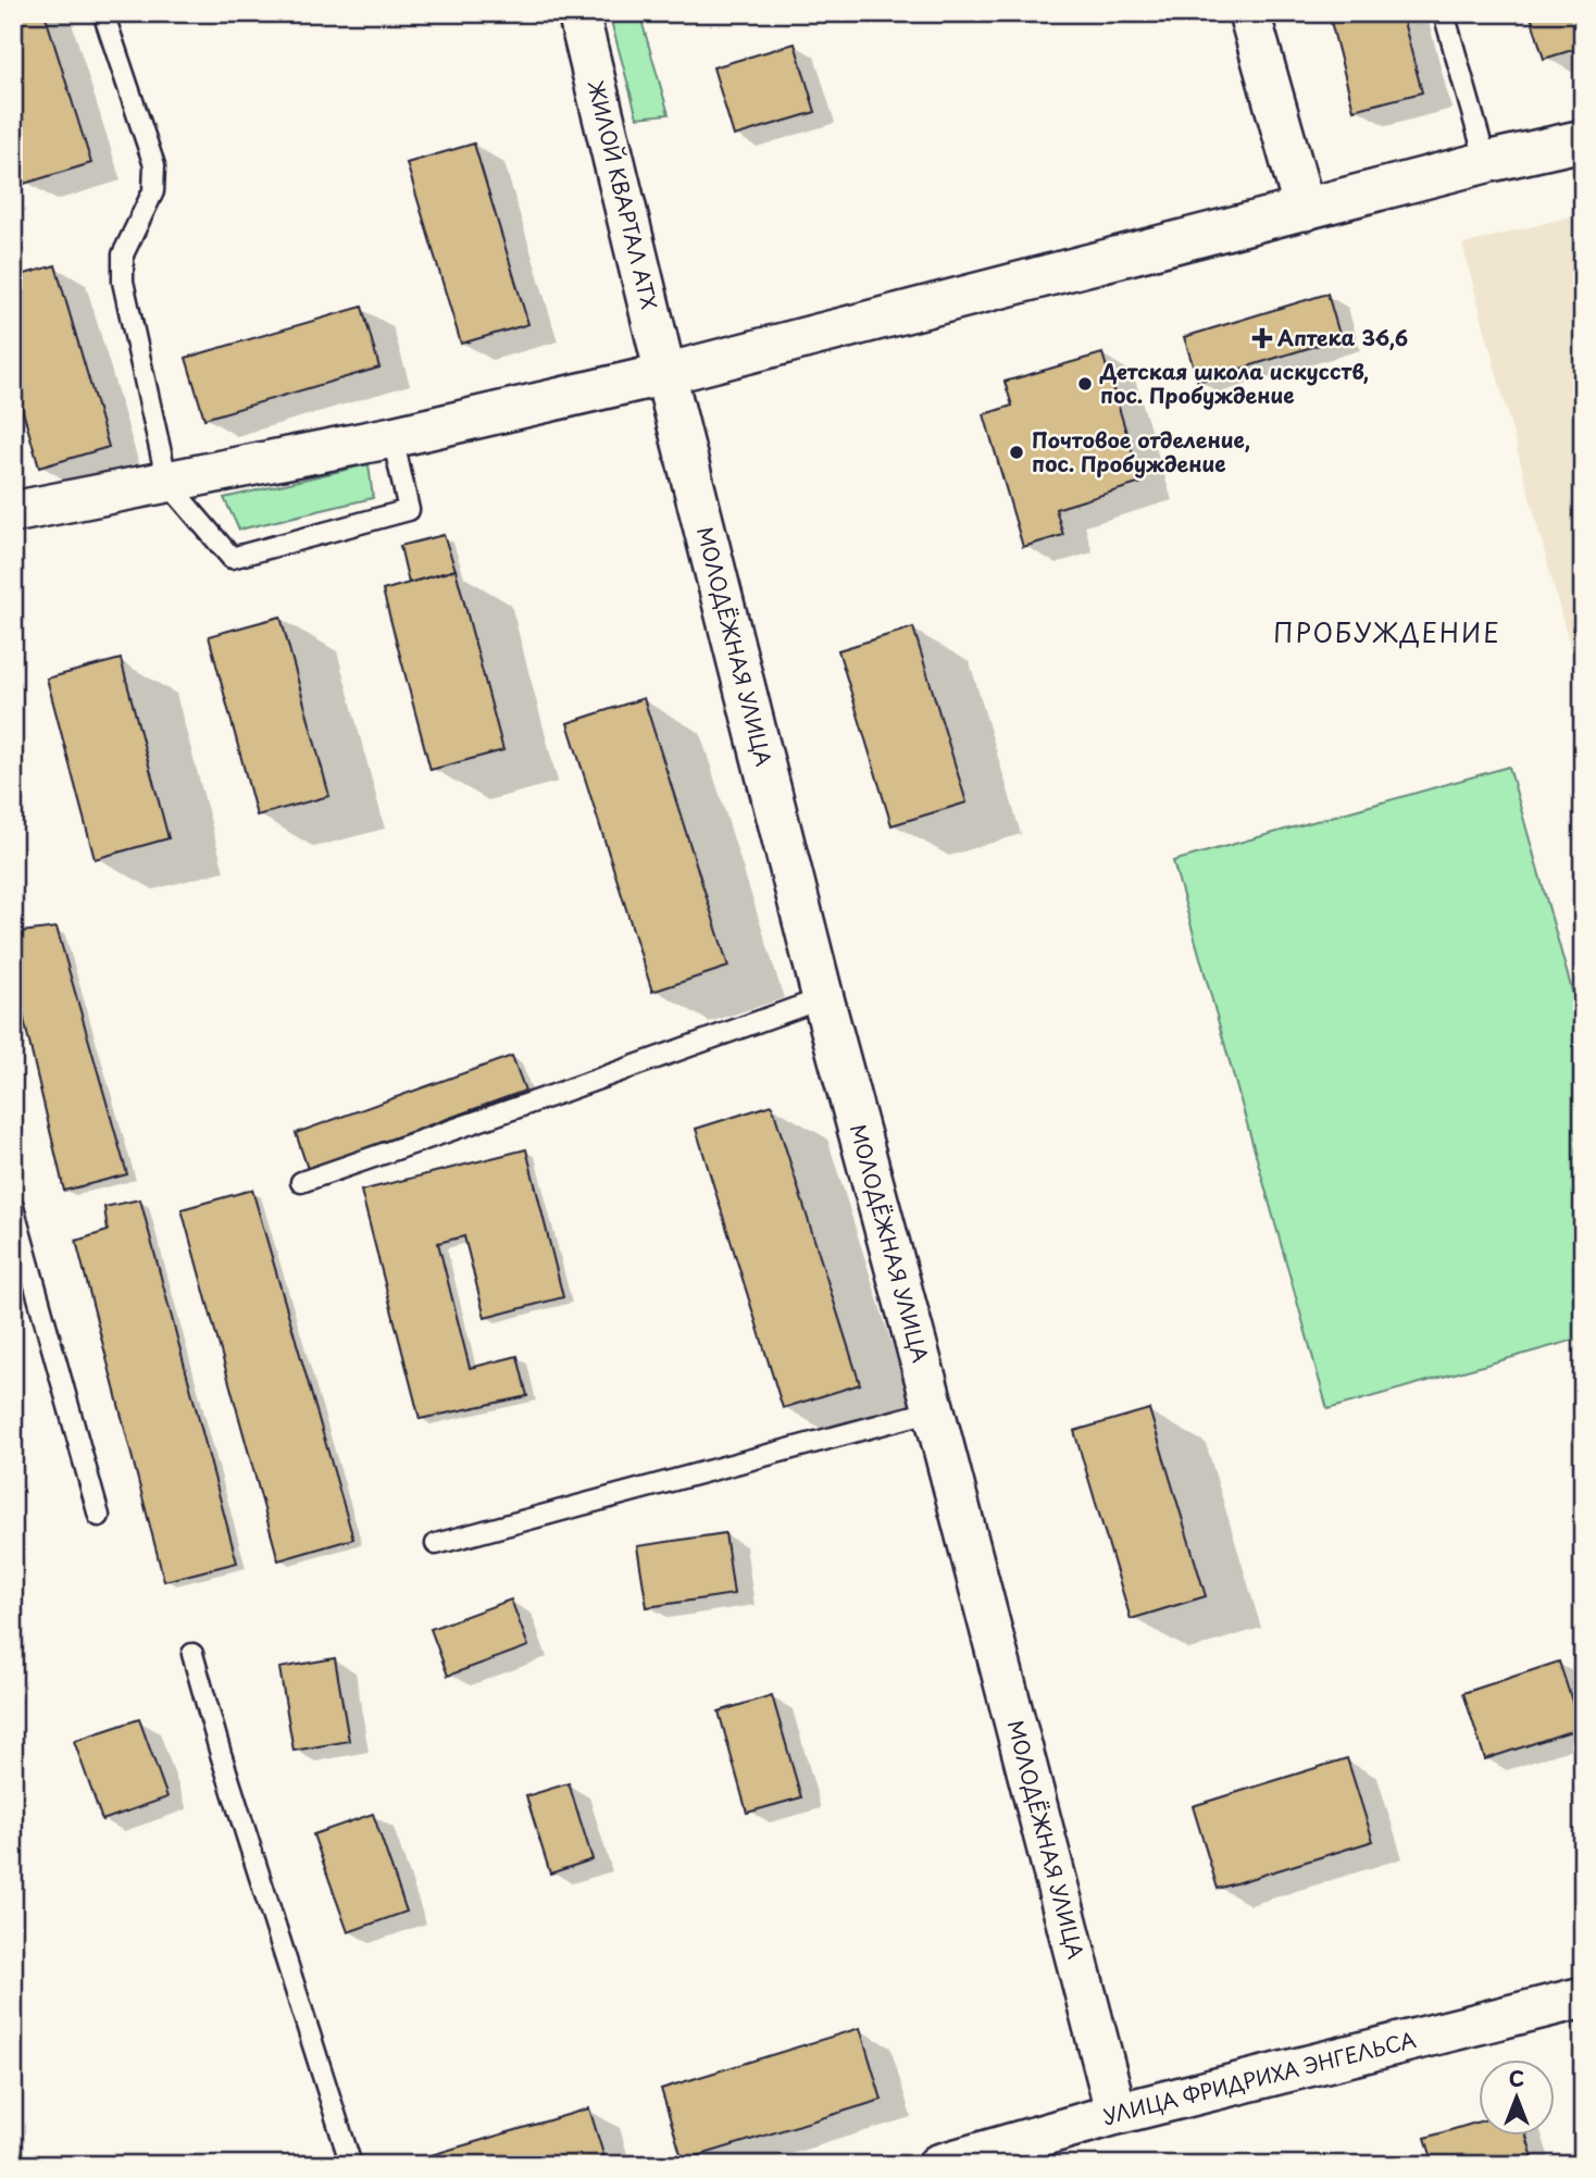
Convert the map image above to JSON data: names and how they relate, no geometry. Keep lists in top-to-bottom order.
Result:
{
  "streets": {
    "street": ["ЖИЛОЙ КВАРТАЛ АТХ", "МОЛОДЁЖНАЯ УЛИЦА", "УЛИЦА ФРИДРИХА ЭНГЕЛЬСА"]
  },
  "crossings": [
    ["ЖИЛОЙ КВАРТАЛ АТХ", "МОЛОДЁЖНАЯ УЛИЦА"],
    ["МОЛОДЁЖНАЯ УЛИЦА", "УЛИЦА ФРИДРИХА ЭНГЕЛЬСА"]
  ],
  "districts": ["ПРОБУЖДЕНИЕ"],
  "places": {
    "health": ["Аптека 36,6"],
    "other": ["Детская школа искусств, пос. Пробуждение", "Почтовое отделение, пос. Пробуждение"]
  },
  "north": "top"
}
